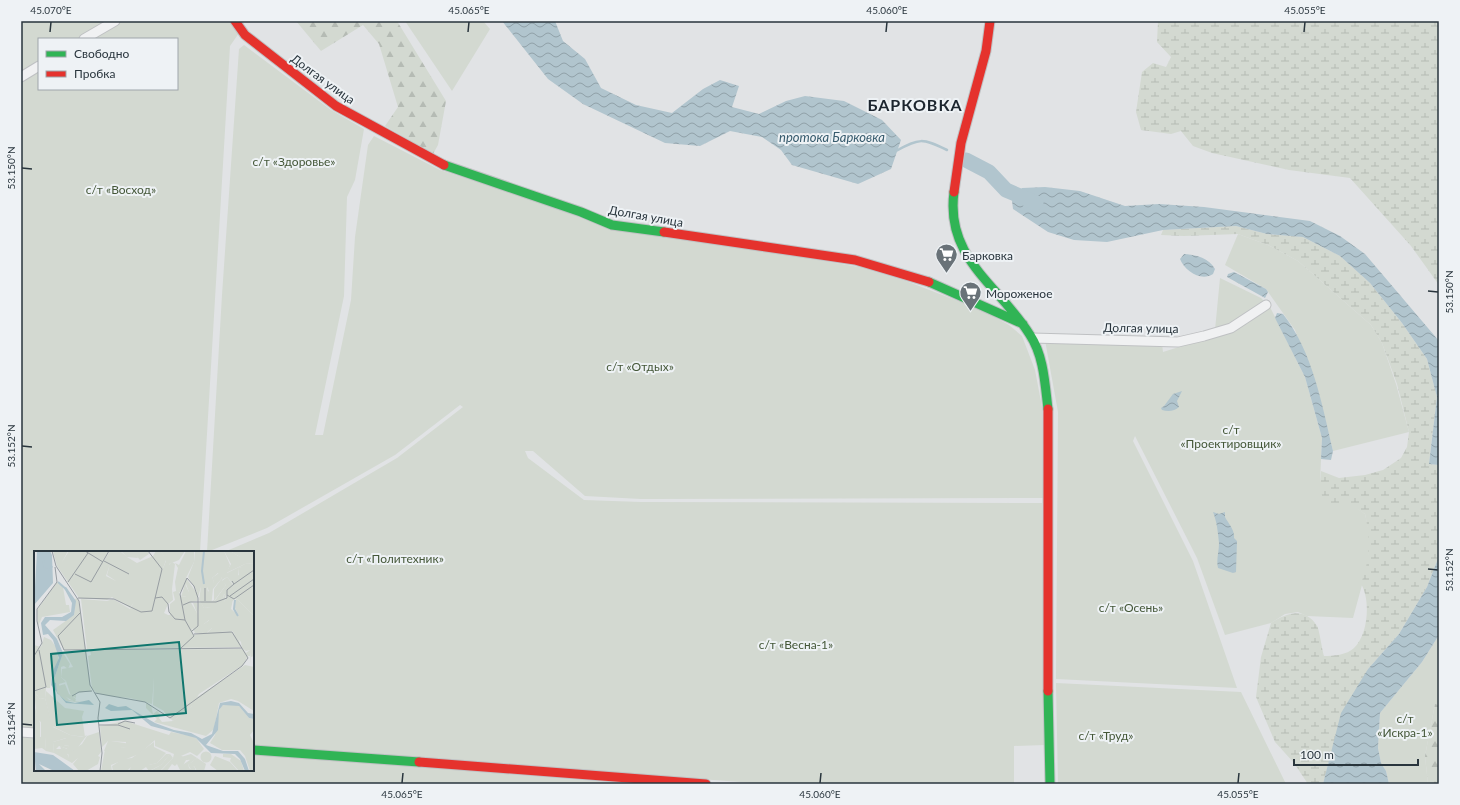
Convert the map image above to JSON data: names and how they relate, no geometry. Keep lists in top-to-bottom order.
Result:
{
  "streets": {
    "street": ["Долгая улица"]
  },
  "districts": ["БАРКОВКА"],
  "water": ["протока Барковка"],
  "parks": [
    "с/т «Здоровье»",
    "с/т «Восход»",
    "с/т «Отдых»",
    "с/т «Проектировщик»",
    "с/т «Политехник»",
    "с/т «Осень»",
    "с/т «Весна-1»",
    "с/т «Искра-1»",
    "с/т «Труд»"
  ],
  "places": {
    "supermarket": ["Барковка", "Мороженое"]
  },
  "legend": ["Свободно", "Пробка"],
  "scale_bar": "100 m",
  "coordinates": [
    "45.070°E",
    "45.065°E",
    "45.060°E",
    "45.055°E",
    "53.150°N",
    "53.152°N",
    "53.154°N"
  ]
}
